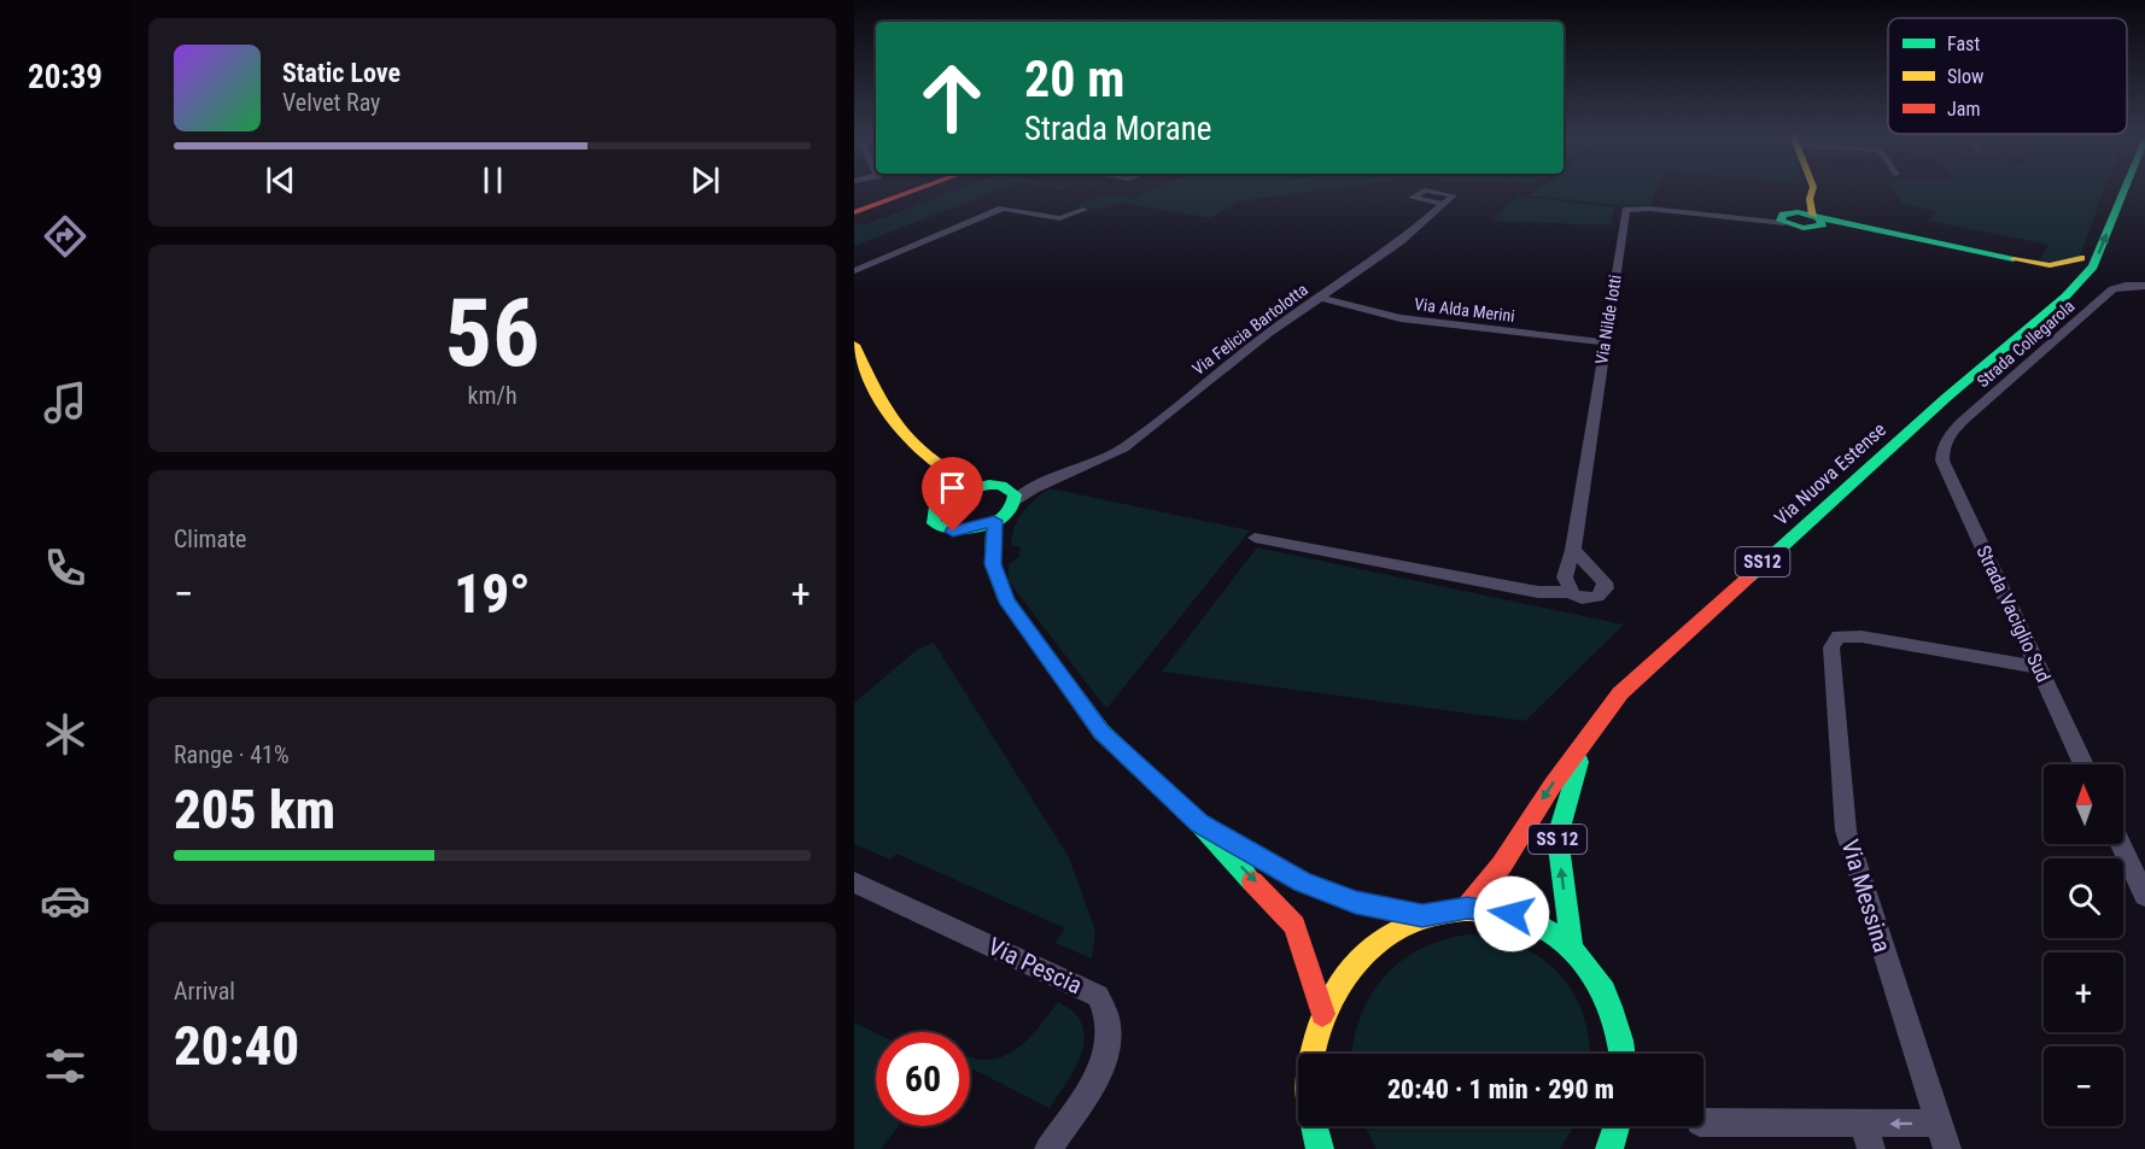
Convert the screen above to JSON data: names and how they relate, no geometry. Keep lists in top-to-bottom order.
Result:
{
  "streets": {
    "main road": ["Via Nuova Estense", "SS12", "SS 12"],
    "street": [
      "Via Alda Merini",
      "Via Nilde Iotti",
      "Via Felicia Bartolotta",
      "Strada Collegarola",
      "Strada Vaciglio Sud",
      "Via Messina",
      "Via Pescia"
    ]
  },
  "crossings": [
    ["Via Alda Merini", "Via Nilde Iotti"],
    ["Via Alda Merini", "Via Felicia Bartolotta"],
    ["Strada Collegarola", "Strada Vaciglio Sud"],
    ["Strada Vaciglio Sud", "Via Messina"]
  ],
  "legend": ["Fast", "Slow", "Jam"],
  "north": "top",
  "page": {
    "tabs": "20:39",
    "turn": ["20 m", "Strada Morane"],
    "song": ["Static Love", "Velvet Ray"],
    "tile": [
      ["56", "km/h"],
      "Climate",
      ["Range · 41%", "205 km"],
      ["Arrival", "20:40"]
    ],
    "heat": ["−", "19°", "+"],
    "map_buttons": ["+", "−"],
    "limit": "60",
    "trip": "20:40 · 1 min · 290 m"
  }
}
